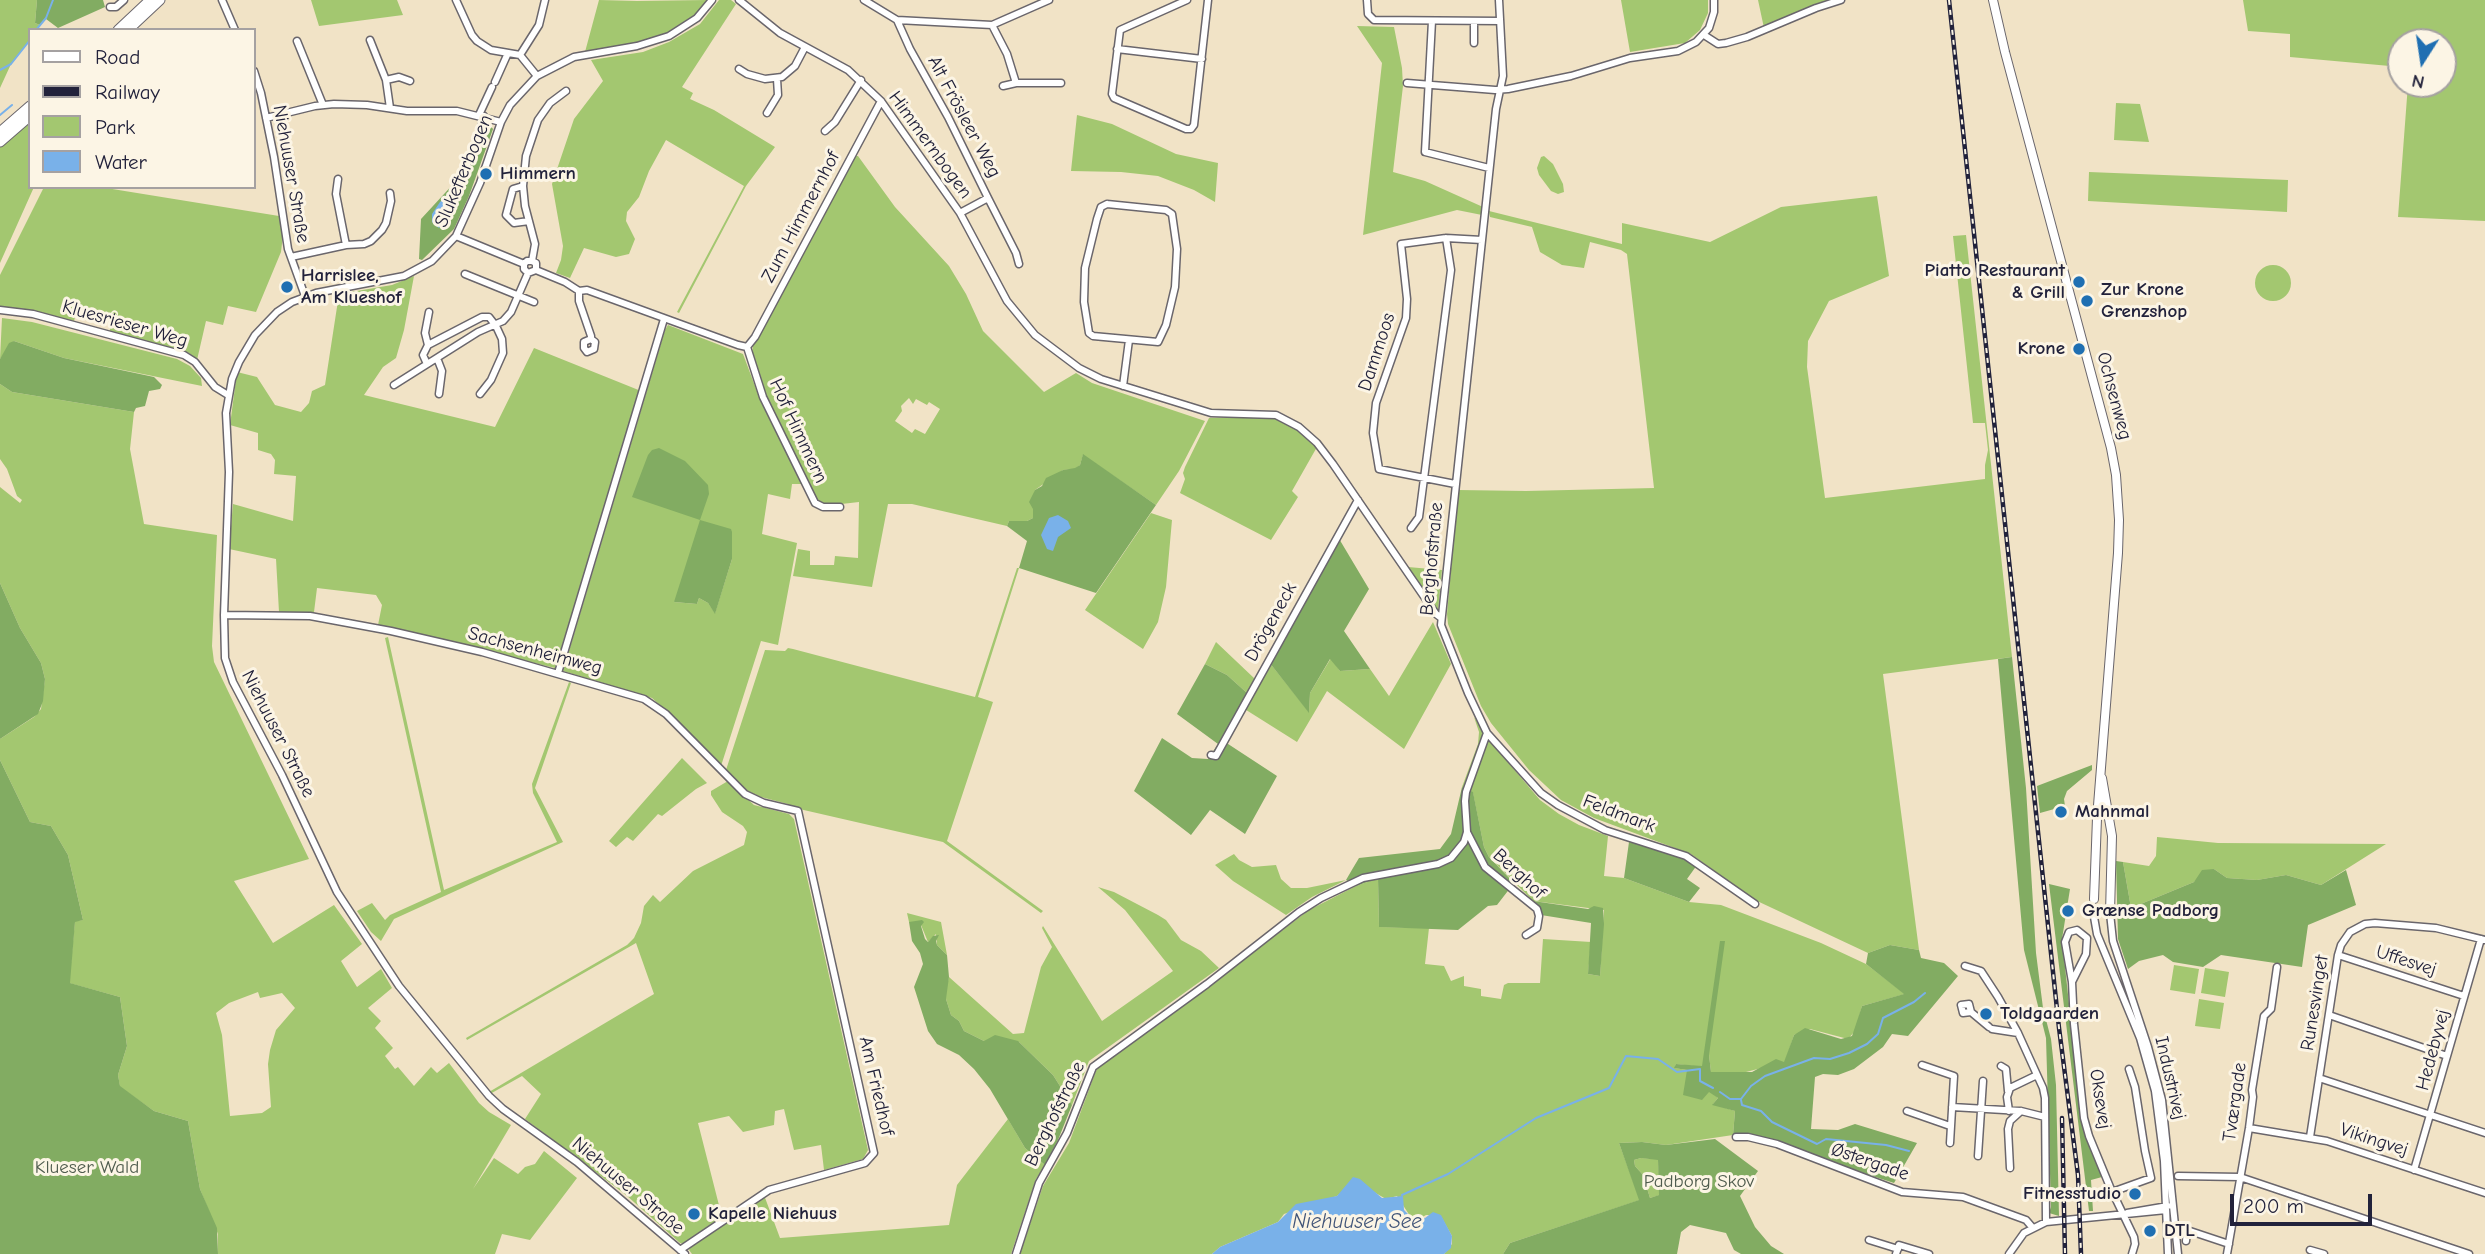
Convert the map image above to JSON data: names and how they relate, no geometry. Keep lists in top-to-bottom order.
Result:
{
  "streets": {
    "main road": ["Ochsenweg"],
    "street": [
      "Alt Frösleer Weg",
      "Himmernbogen",
      "Slukefterbogen",
      "Niehuuser Straße",
      "Zum Himmernhof",
      "Kluesrieser Weg",
      "Dammoos",
      "Hof Himmern",
      "Berghofstraße",
      "Drögeneck",
      "Sachsenheimweg",
      "Feldmark",
      "Berghof",
      "Uffesvej",
      "Runesvinget",
      "Hedebyvej",
      "Industrivej",
      "Am Friedhof",
      "Oksevej",
      "Tværgade",
      "Vikingvej",
      "Østergade"
    ]
  },
  "crossings": [
    ["Himmernbogen", "Zum Himmernhof"],
    ["Slukefterbogen", "Niehuuser Straße"],
    ["Niehuuser Straße", "Kluesrieser Weg"],
    ["Niehuuser Straße", "Sachsenheimweg"],
    ["Niehuuser Straße", "Am Friedhof"],
    ["Zum Himmernhof", "Hof Himmern"],
    ["Dammoos", "Berghofstraße"],
    ["Ochsenweg", "Industrivej"],
    ["Berghofstraße", "Feldmark"],
    ["Berghofstraße", "Berghof"],
    ["Sachsenheimweg", "Am Friedhof"],
    ["Uffesvej", "Runesvinget"],
    ["Uffesvej", "Hedebyvej"],
    ["Runesvinget", "Hedebyvej"],
    ["Runesvinget", "Vikingvej"],
    ["Hedebyvej", "Vikingvej"],
    ["Tværgade", "Vikingvej"]
  ],
  "water": ["Niehuuser See"],
  "parks": ["Klueser Wald", "Padborg Skov"],
  "places": [
    "Himmern",
    "Piatto Restaurant & Grill",
    "Harrislee, Am Klueshof",
    "Zur Krone Grenzshop",
    "Krone",
    "Mahnmal",
    "Grænse Padborg",
    "Toldgaarden",
    "Fitnesstudio",
    "Kapelle Niehuus",
    "DTL"
  ],
  "legend": [
    "Road",
    "Railway",
    "Park",
    "Water"
  ],
  "scale_bar": "200 m",
  "north": "bottom"
}
